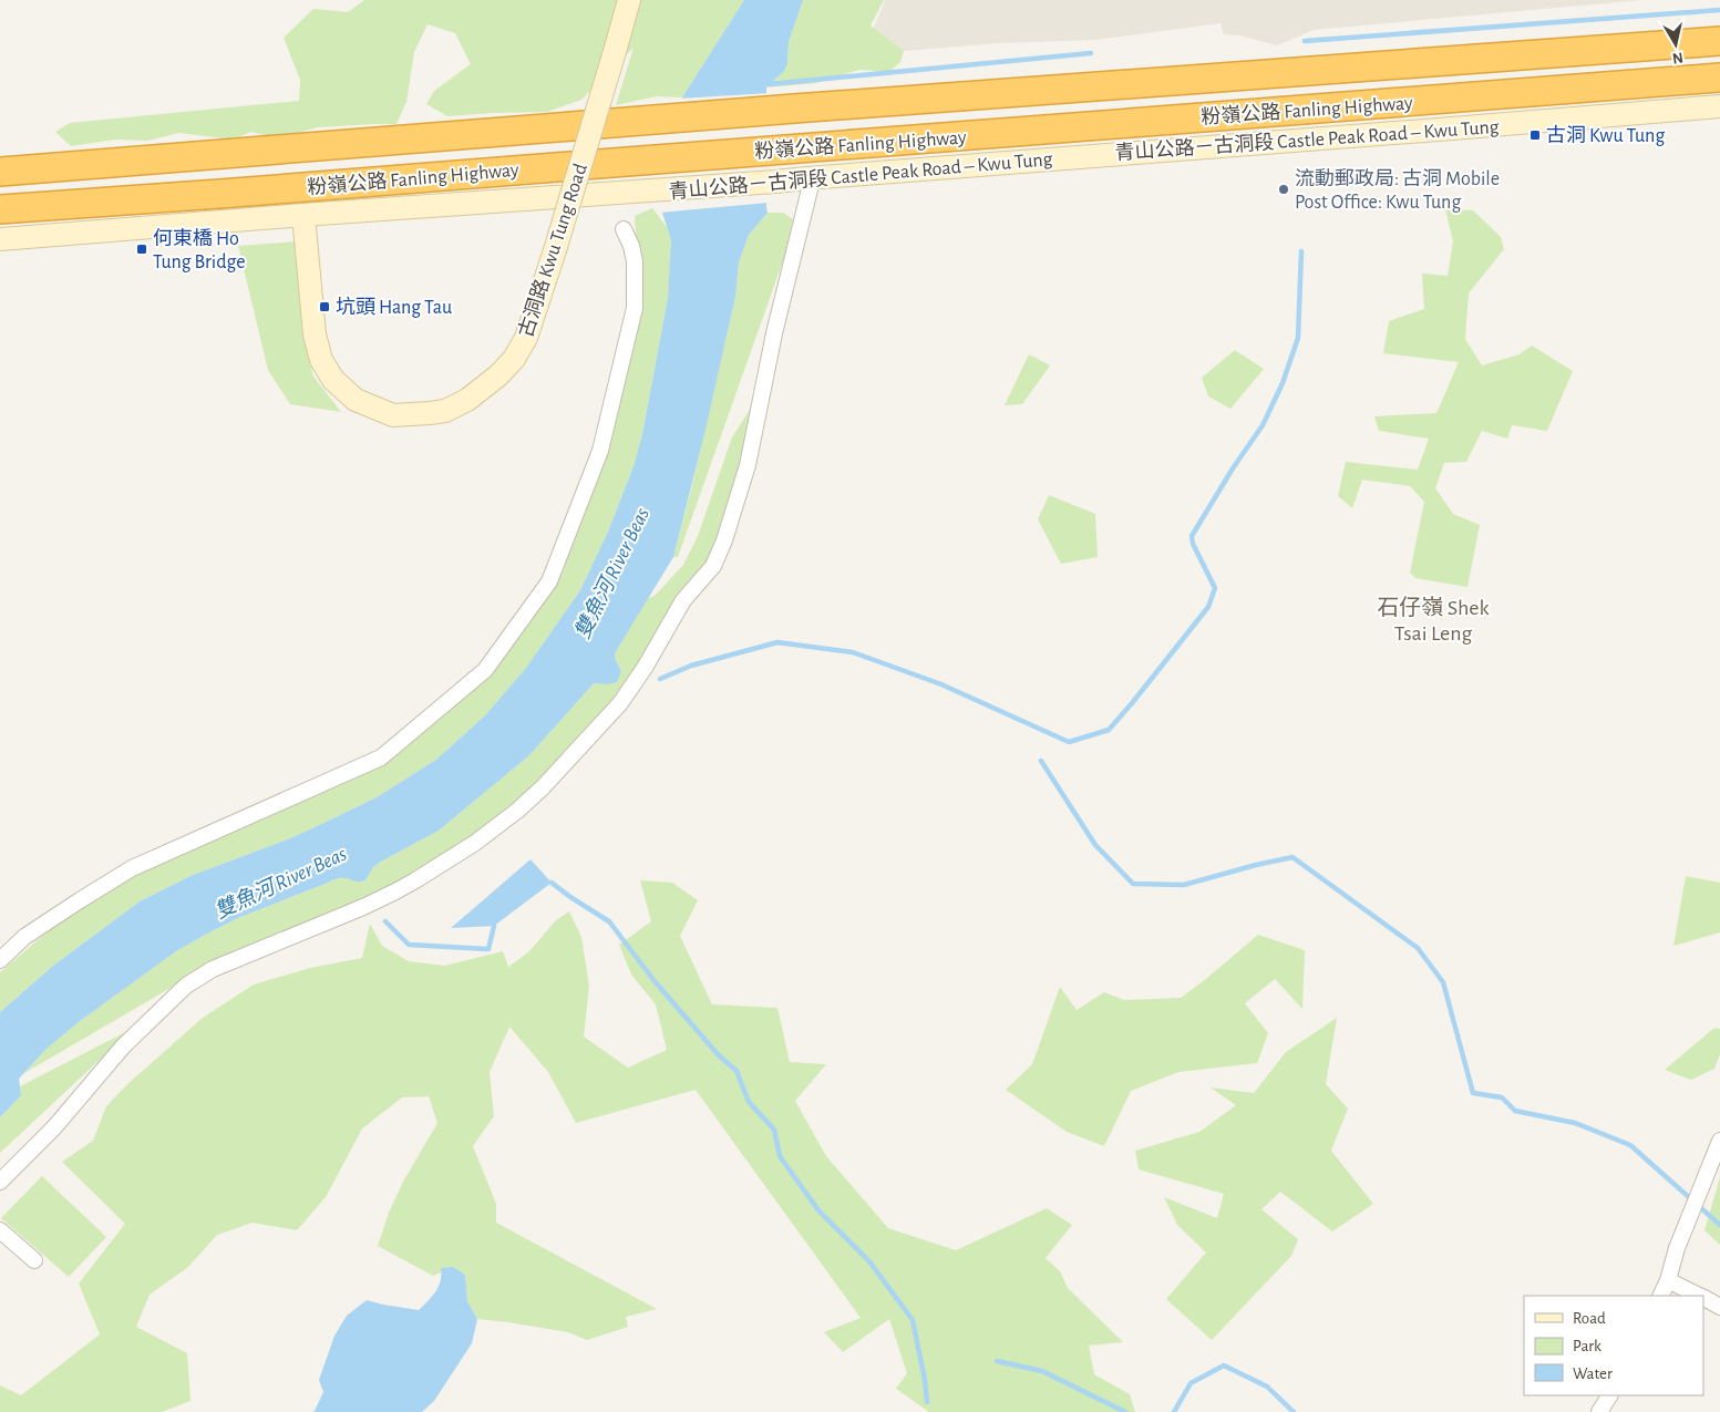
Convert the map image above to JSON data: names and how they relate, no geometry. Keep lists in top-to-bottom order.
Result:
{
  "streets": {
    "highway": ["粉嶺公路 Fanling Highway"],
    "main road": ["青山公路－古洞段 Castle Peak Road – Kwu Tung", "古洞路 Kwu Tung Road"]
  },
  "crossings": [
    ["青山公路－古洞段 Castle Peak Road – Kwu Tung", "古洞路 Kwu Tung Road"]
  ],
  "districts": ["石仔嶺 Shek Tsai Leng"],
  "water": ["雙魚河 River Beas"],
  "places": {
    "transit": ["古洞 Kwu Tung", "何東橋 Ho Tung Bridge", "坑頭 Hang Tau"],
    "other": ["流動郵政局: 古洞 Mobile Post Office: Kwu Tung"]
  },
  "legend": ["Road", "Park", "Water"],
  "north": "bottom"
}
